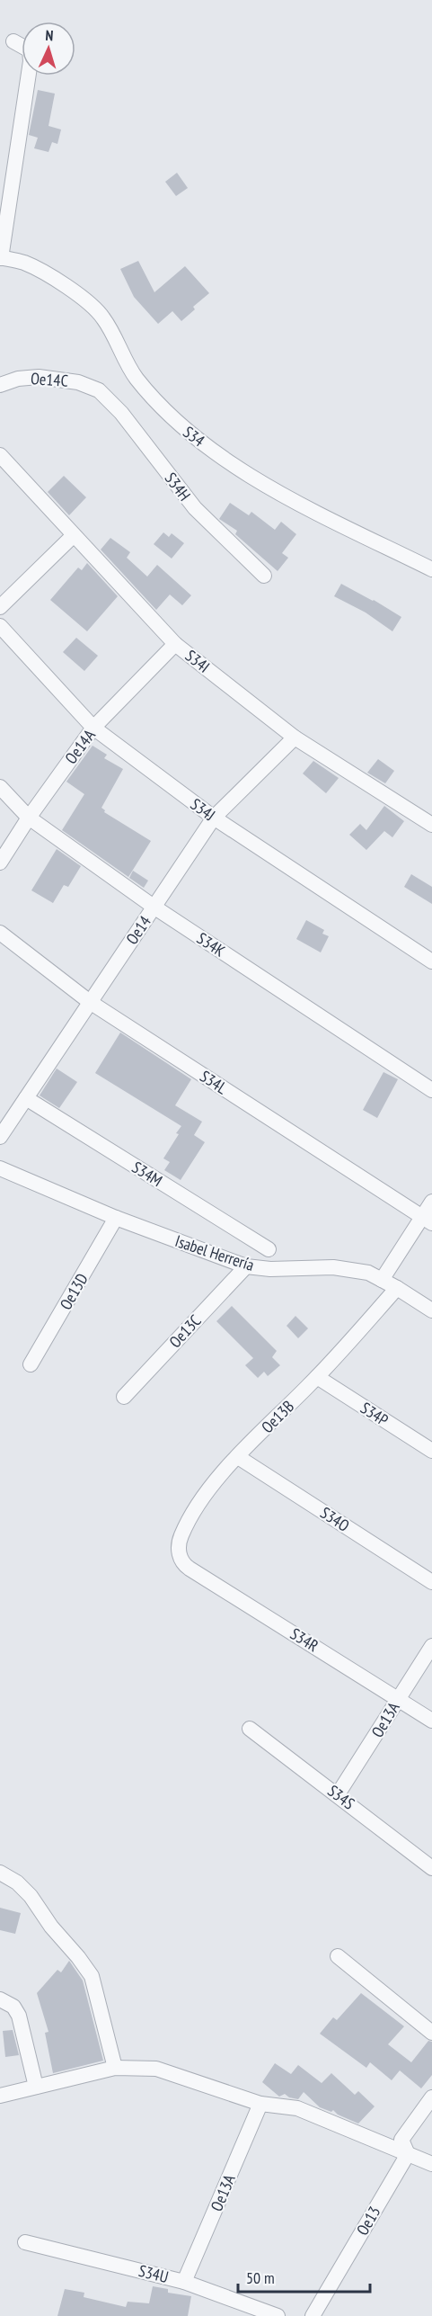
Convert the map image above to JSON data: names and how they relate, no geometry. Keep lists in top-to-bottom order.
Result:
{
  "streets": {
    "street": [
      "Oe14C",
      "S34",
      "S34H",
      "S34I",
      "Oe14A",
      "S34J",
      "Oe14",
      "S34K",
      "S34L",
      "S34M",
      "Isabel Herrería",
      "Oe13D",
      "Oe13C",
      "S34P",
      "Oe13B",
      "S34O",
      "S34R",
      "Oe13A",
      "S34S",
      "Oe13",
      "S34U"
    ]
  },
  "crossings": [
    ["Oe14C", "S34H"],
    ["S34I", "Oe14A"],
    ["S34I", "Oe14"],
    ["Oe14A", "S34J"],
    ["Oe14A", "S34K"],
    ["S34J", "Oe14"],
    ["Oe14", "S34K"],
    ["Oe14", "S34L"],
    ["Oe14", "S34M"],
    ["Isabel Herrería", "Oe13D"],
    ["Isabel Herrería", "Oe13C"],
    ["Isabel Herrería", "Oe13B"],
    ["S34P", "Oe13B"],
    ["Oe13B", "S34O"],
    ["Oe13B", "S34R"],
    ["S34R", "Oe13A"],
    ["Oe13A", "S34S"],
    ["Oe13A", "S34U"]
  ],
  "scale_bar": "50 m",
  "north": "top"
}
